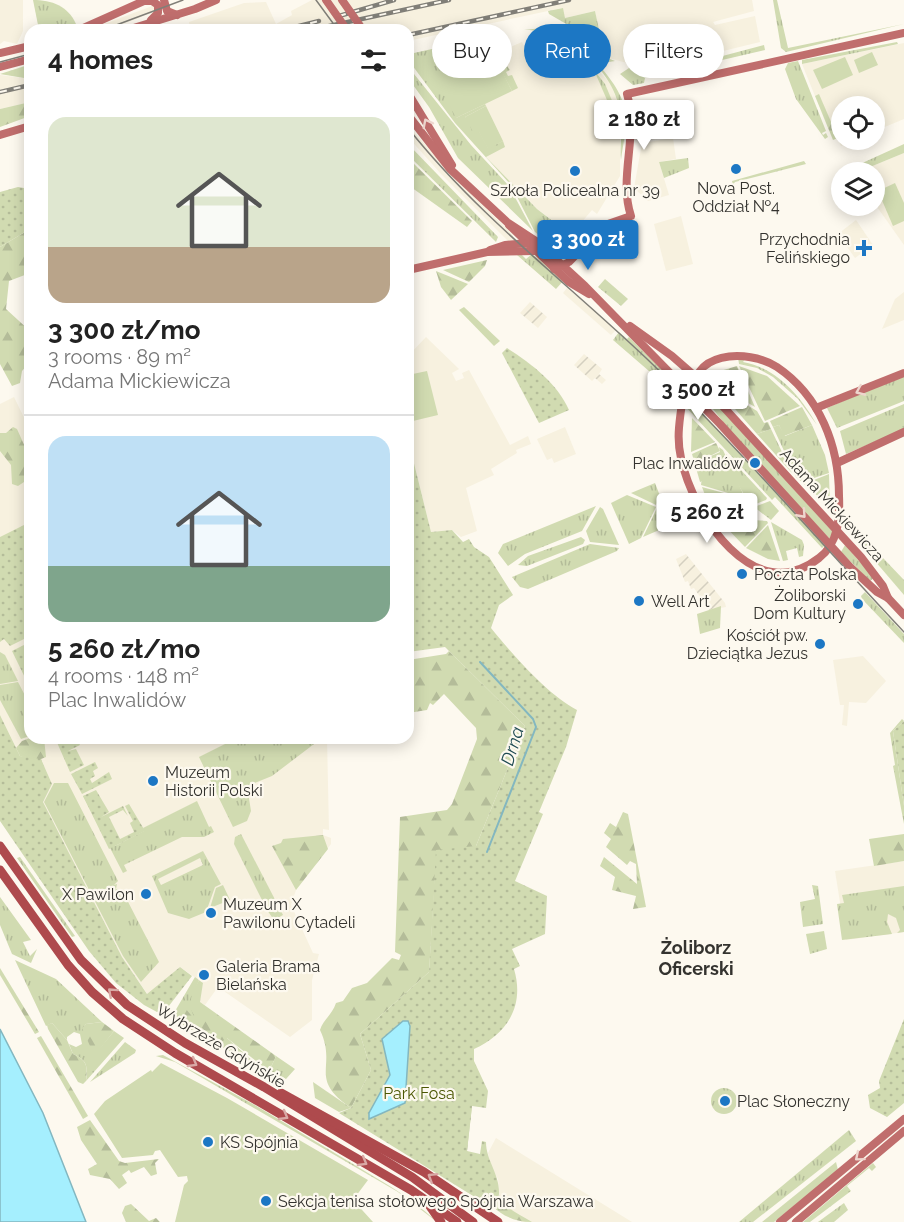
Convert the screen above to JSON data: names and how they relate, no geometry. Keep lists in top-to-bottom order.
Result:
{
  "streets": {
    "main road": ["Adama Mickiewicza", "Wybrzeże Gdyńskie"]
  },
  "districts": ["Żoliborz Oficerski"],
  "water": ["Drna"],
  "parks": ["Park Fosa"],
  "places": {
    "other": [
      "Nova Post. Oddział №4",
      "Szkoła Policealna nr 39",
      "Plac Inwalidów",
      "Poczta Polska",
      "Well Art",
      "Żoliborski Dom Kultury",
      "Kościół pw. Dzieciątka Jezus",
      "Muzeum Historii Polski",
      "X Pawilon",
      "Muzeum X Pawilonu Cytadeli",
      "Galeria Brama Bielańska",
      "Plac Słoneczny",
      "KS Spójnia",
      "Sekcja tenisa stołowego Spójnia Warszawa"
    ],
    "health": ["Przychodnia Felińskiego"]
  },
  "page": {
    "chip": ["Buy", "Rent", "Filters"],
    "heading": "4 homes",
    "list": [
      {
        "name": "3 300 zł/mo",
        "note": "3 rooms · 89 m² · Adama Mickiewicza"
      },
      {
        "name": "5 260 zł/mo",
        "note": "4 rooms · 148 m² · Plac Inwalidów"
      }
    ],
    "price": [
      "2 180 zł",
      "3 300 zł",
      "3 500 zł",
      "5 260 zł"
    ]
  }
}
